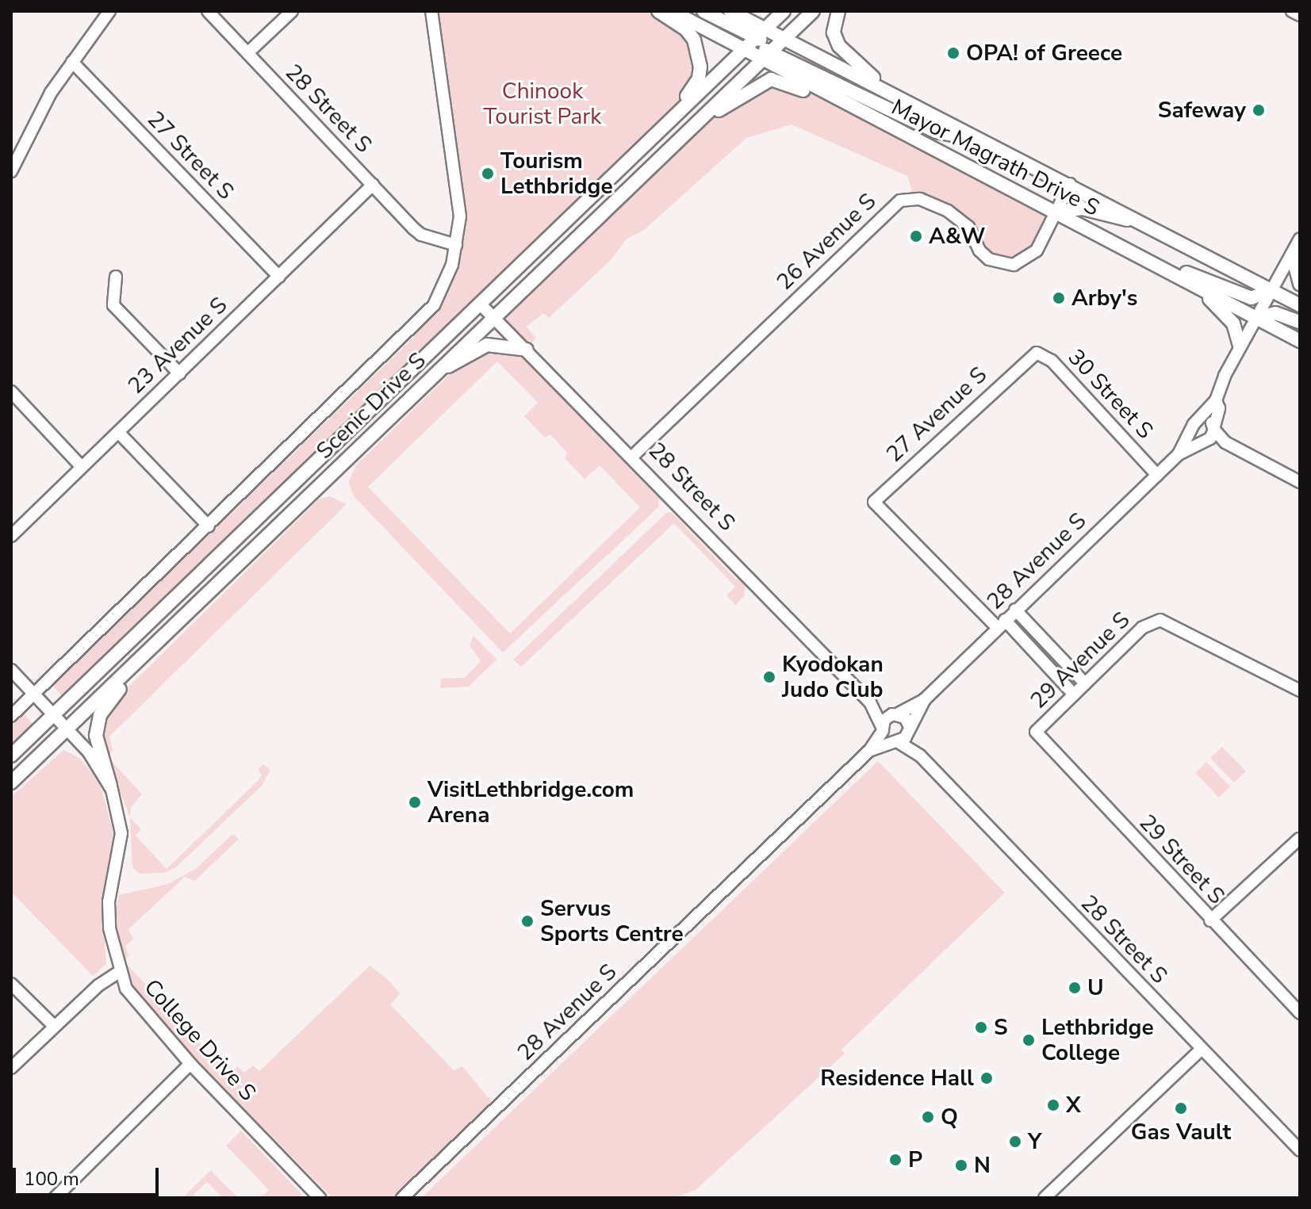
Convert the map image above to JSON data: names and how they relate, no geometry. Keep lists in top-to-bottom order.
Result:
{
  "streets": {
    "main road": ["Mayor Magrath Drive S", "Scenic Drive S"],
    "street": [
      "28 Street S",
      "27 Street S",
      "26 Avenue S",
      "23 Avenue S",
      "30 Street S",
      "27 Avenue S",
      "28 Avenue S",
      "29 Avenue S",
      "29 Street S",
      "College Drive S"
    ]
  },
  "crossings": [
    ["28 Street S", "26 Avenue S"],
    ["28 Street S", "23 Avenue S"],
    ["28 Street S", "Scenic Drive S"],
    ["27 Street S", "23 Avenue S"],
    ["Mayor Magrath Drive S", "26 Avenue S"],
    ["Mayor Magrath Drive S", "Scenic Drive S"],
    ["Mayor Magrath Drive S", "28 Avenue S"],
    ["30 Street S", "27 Avenue S"],
    ["30 Street S", "28 Avenue S"],
    ["Scenic Drive S", "College Drive S"],
    ["27 Avenue S", "28 Avenue S"],
    ["29 Avenue S", "29 Street S"]
  ],
  "parks": ["Chinook Tourist Park"],
  "places": [
    "OPA! of Greece",
    "Safeway",
    "Tourism Lethbridge",
    "A&W",
    "Arby's",
    "Kyodokan Judo Club",
    "VisitLethbridge.com Arena",
    "Servus Sports Centre",
    "U",
    "S",
    "Lethbridge College",
    "Residence Hall",
    "X",
    "Gas Vault",
    "Q",
    "Y",
    "P",
    "N"
  ],
  "scale_bar": "100 m"
}
